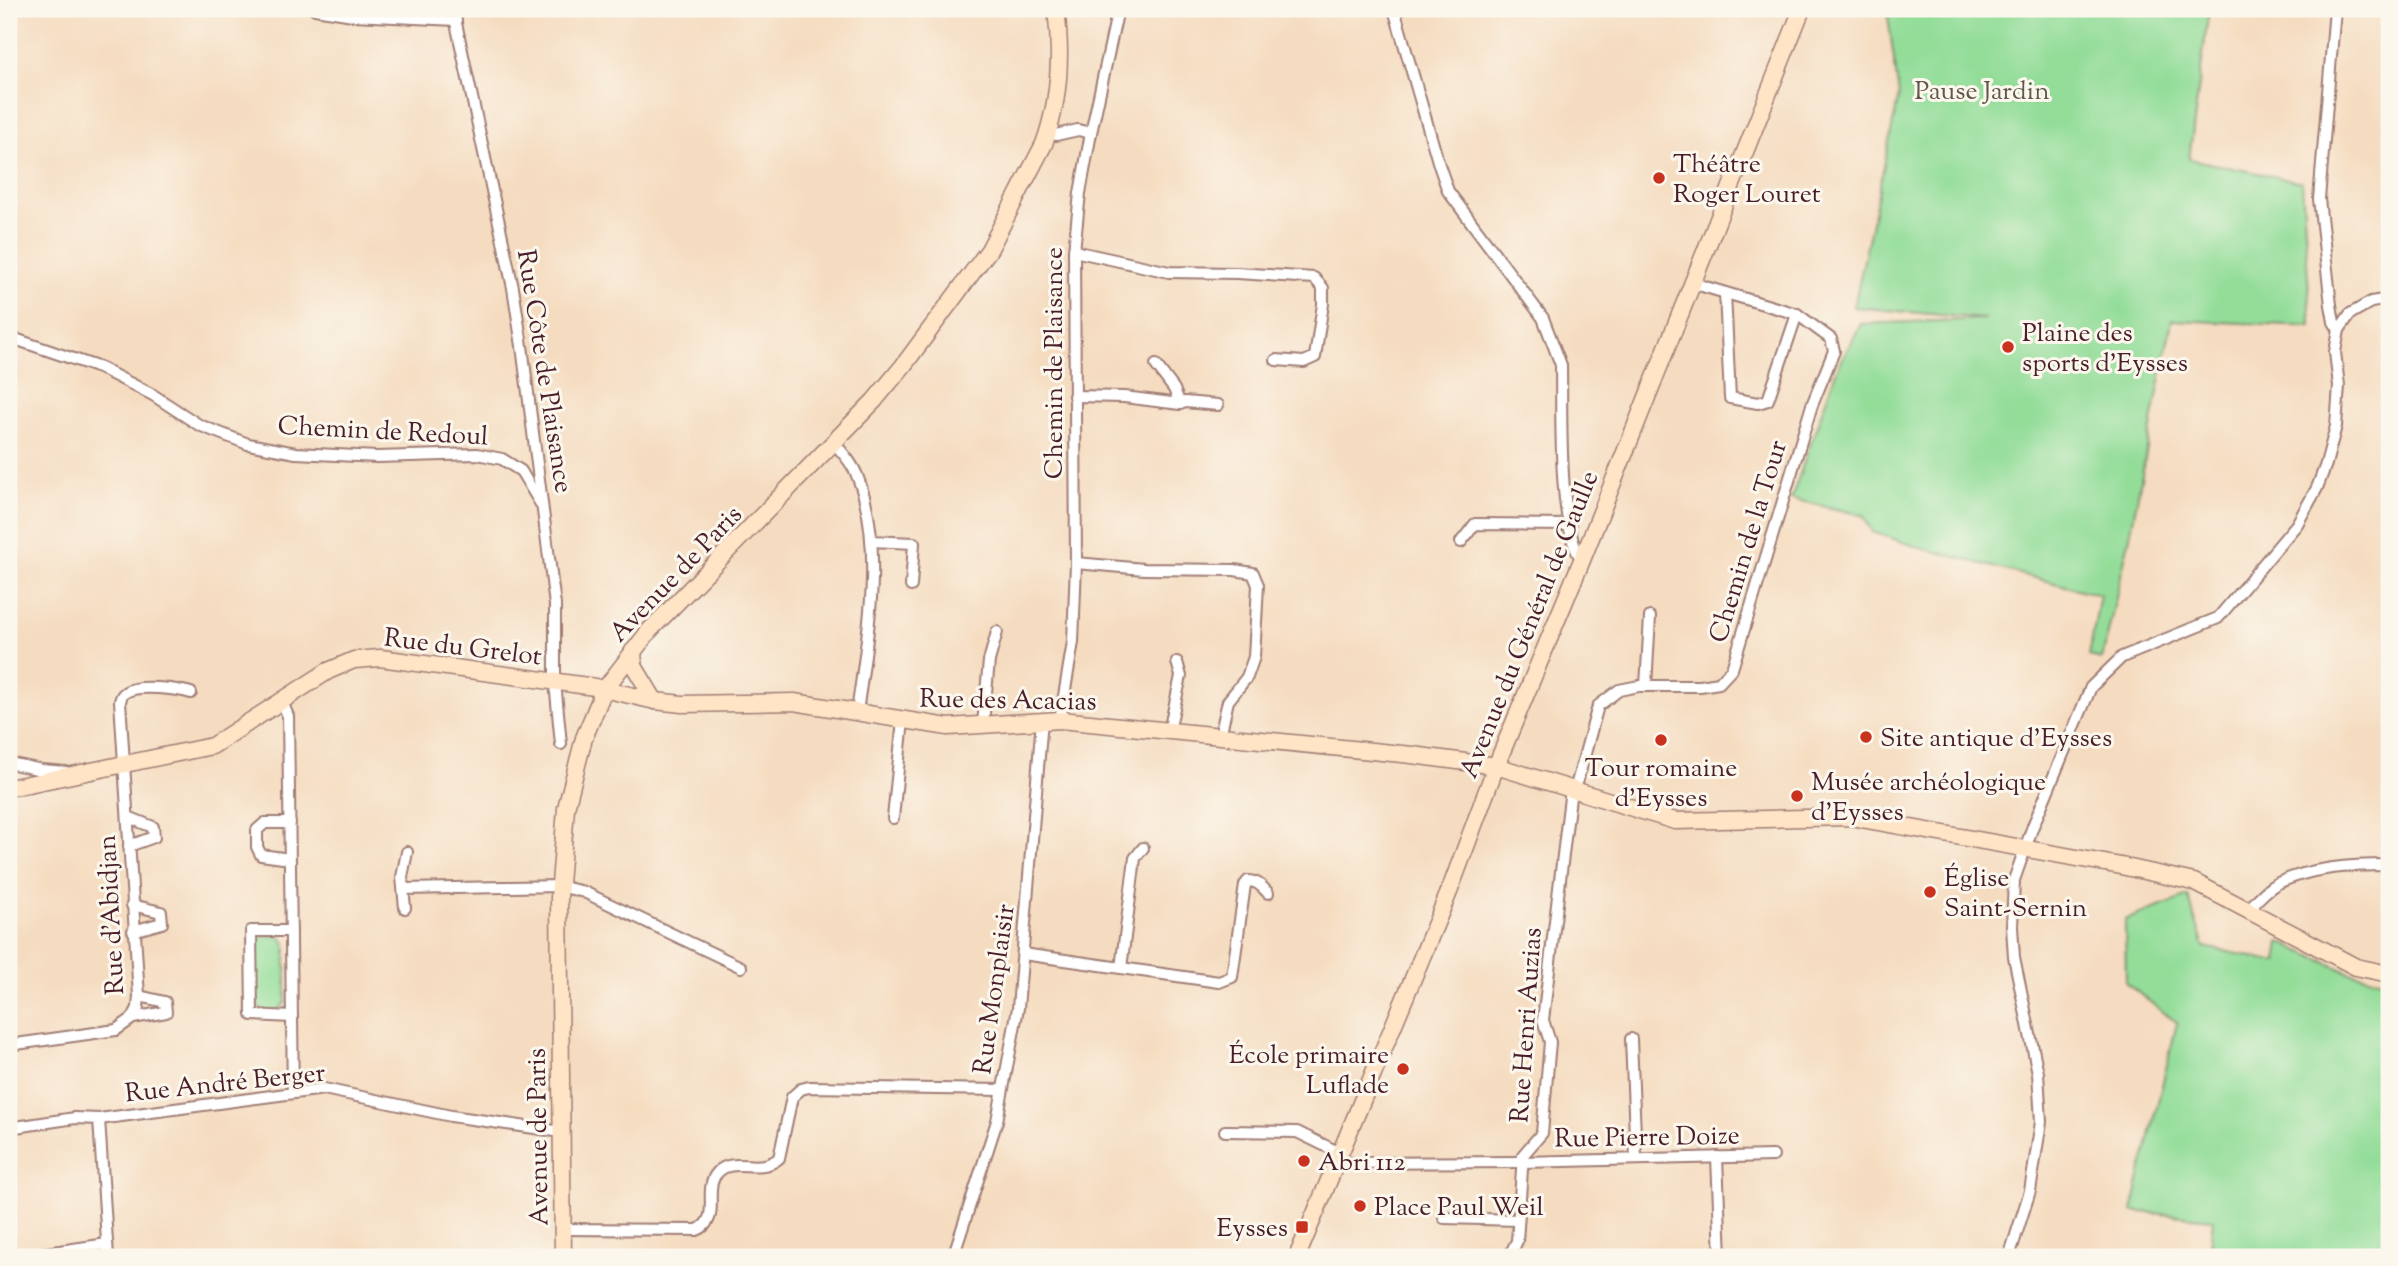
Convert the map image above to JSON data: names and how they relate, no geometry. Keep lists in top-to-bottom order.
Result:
{
  "streets": {
    "main road": [
      "Avenue de Paris",
      "Avenue du Général de Gaulle",
      "Rue du Grelot",
      "Rue des Acacias"
    ],
    "street": [
      "Chemin de Plaisance",
      "Rue Côte de Plaisance",
      "Chemin de Redoul",
      "Chemin de la Tour",
      "Rue d'Abidjan",
      "Rue Monplaisir",
      "Rue Henri Auzias",
      "Rue André Berger",
      "Rue Pierre Doize"
    ]
  },
  "crossings": [
    ["Chemin de Plaisance", "Rue des Acacias"],
    ["Rue Côte de Plaisance", "Chemin de Redoul"],
    ["Rue Côte de Plaisance", "Rue du Grelot"],
    ["Chemin de la Tour", "Rue des Acacias"],
    ["Chemin de la Tour", "Rue Henri Auzias"],
    ["Avenue de Paris", "Rue du Grelot"],
    ["Avenue de Paris", "Rue des Acacias"],
    ["Avenue de Paris", "Rue André Berger"],
    ["Avenue du Général de Gaulle", "Rue des Acacias"],
    ["Avenue du Général de Gaulle", "Rue Pierre Doize"],
    ["Rue du Grelot", "Rue des Acacias"],
    ["Rue du Grelot", "Rue d'Abidjan"],
    ["Rue des Acacias", "Rue Monplaisir"],
    ["Rue des Acacias", "Rue Henri Auzias"],
    ["Rue Henri Auzias", "Rue Pierre Doize"]
  ],
  "parks": ["Pause Jardin"],
  "places": {
    "other": [
      "Théâtre Roger Louret",
      "Plaine des sports d'Eysses",
      "Site antique d'Eysses",
      "Tour romaine d'Eysses",
      "Musée archéologique d'Eysses",
      "Église Saint-Sernin",
      "École primaire Luflade",
      "Abri 112",
      "Place Paul Weil"
    ],
    "transit": ["Eysses"]
  }
}
